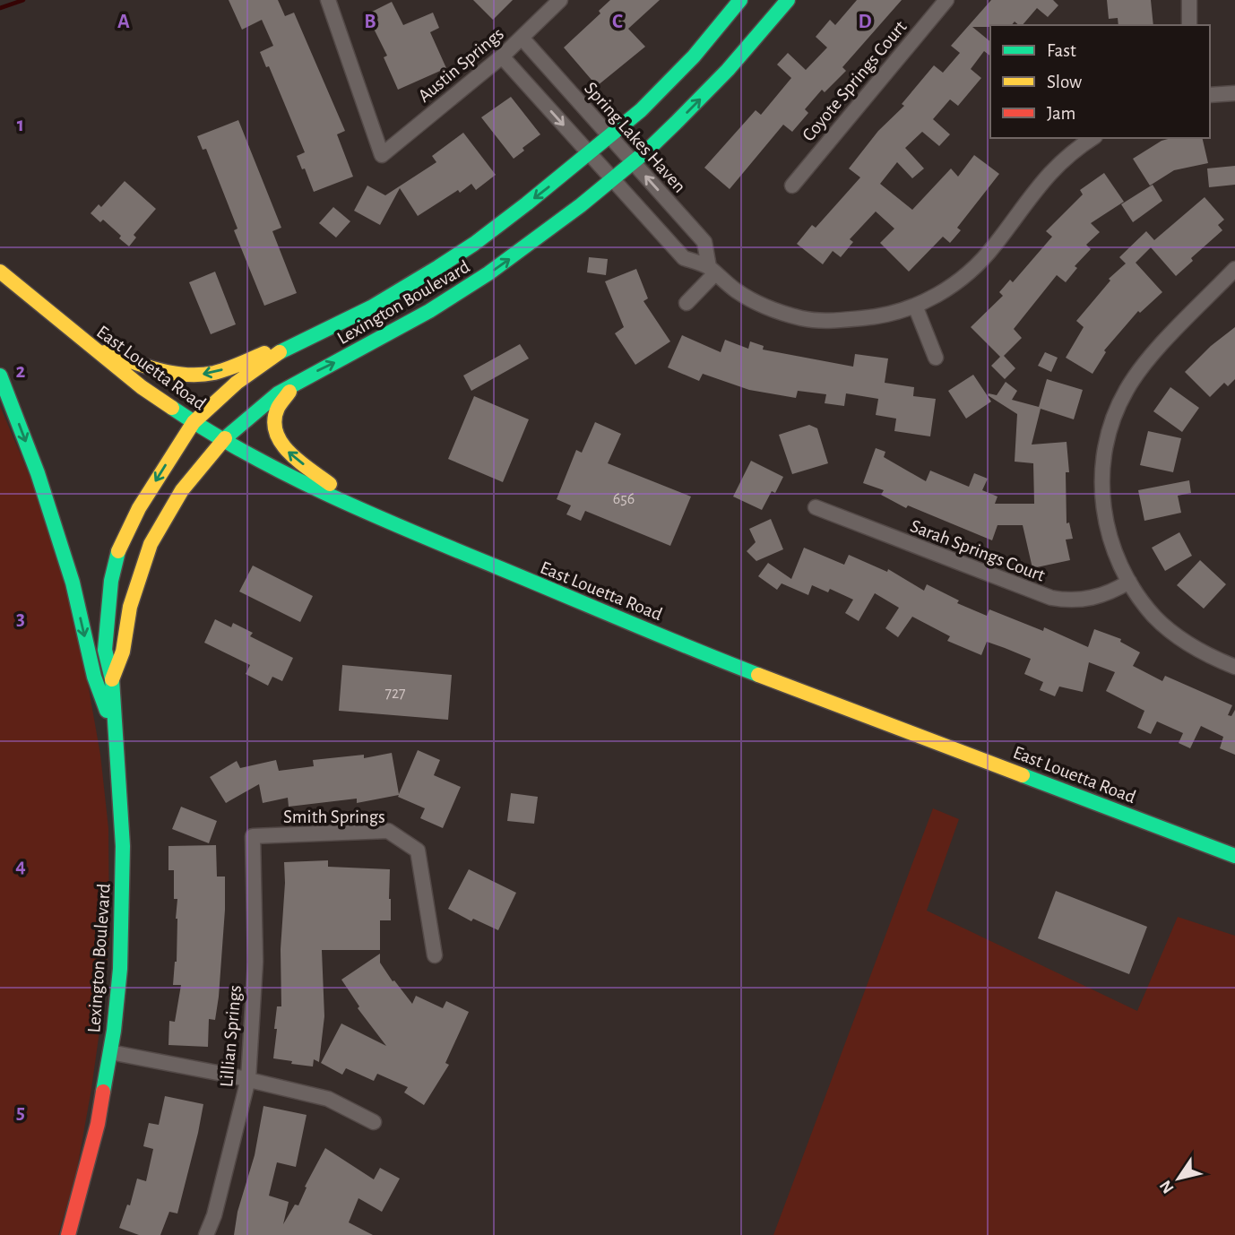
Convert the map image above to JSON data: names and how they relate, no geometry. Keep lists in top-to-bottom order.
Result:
{
  "streets": {
    "main road": ["Lexington Boulevard", "East Louetta Road"],
    "street": [
      "Austin Springs",
      "Coyote Springs Court",
      "Spring Lakes Haven",
      "Sarah Springs Court",
      "Smith Springs",
      "Lillian Springs"
    ]
  },
  "crossings": [
    ["Austin Springs", "Spring Lakes Haven"],
    ["Spring Lakes Haven", "Lexington Boulevard"],
    ["Lexington Boulevard", "East Louetta Road"],
    ["Smith Springs", "Lillian Springs"]
  ],
  "house_numbers": ["656", "727"],
  "legend": ["Fast", "Slow", "Jam"],
  "north": "bottom left",
  "grid": {
    "columns": [
      "A",
      "B",
      "C",
      "D"
    ],
    "rows": [
      "1",
      "2",
      "3",
      "4",
      "5"
    ]
  }
}
